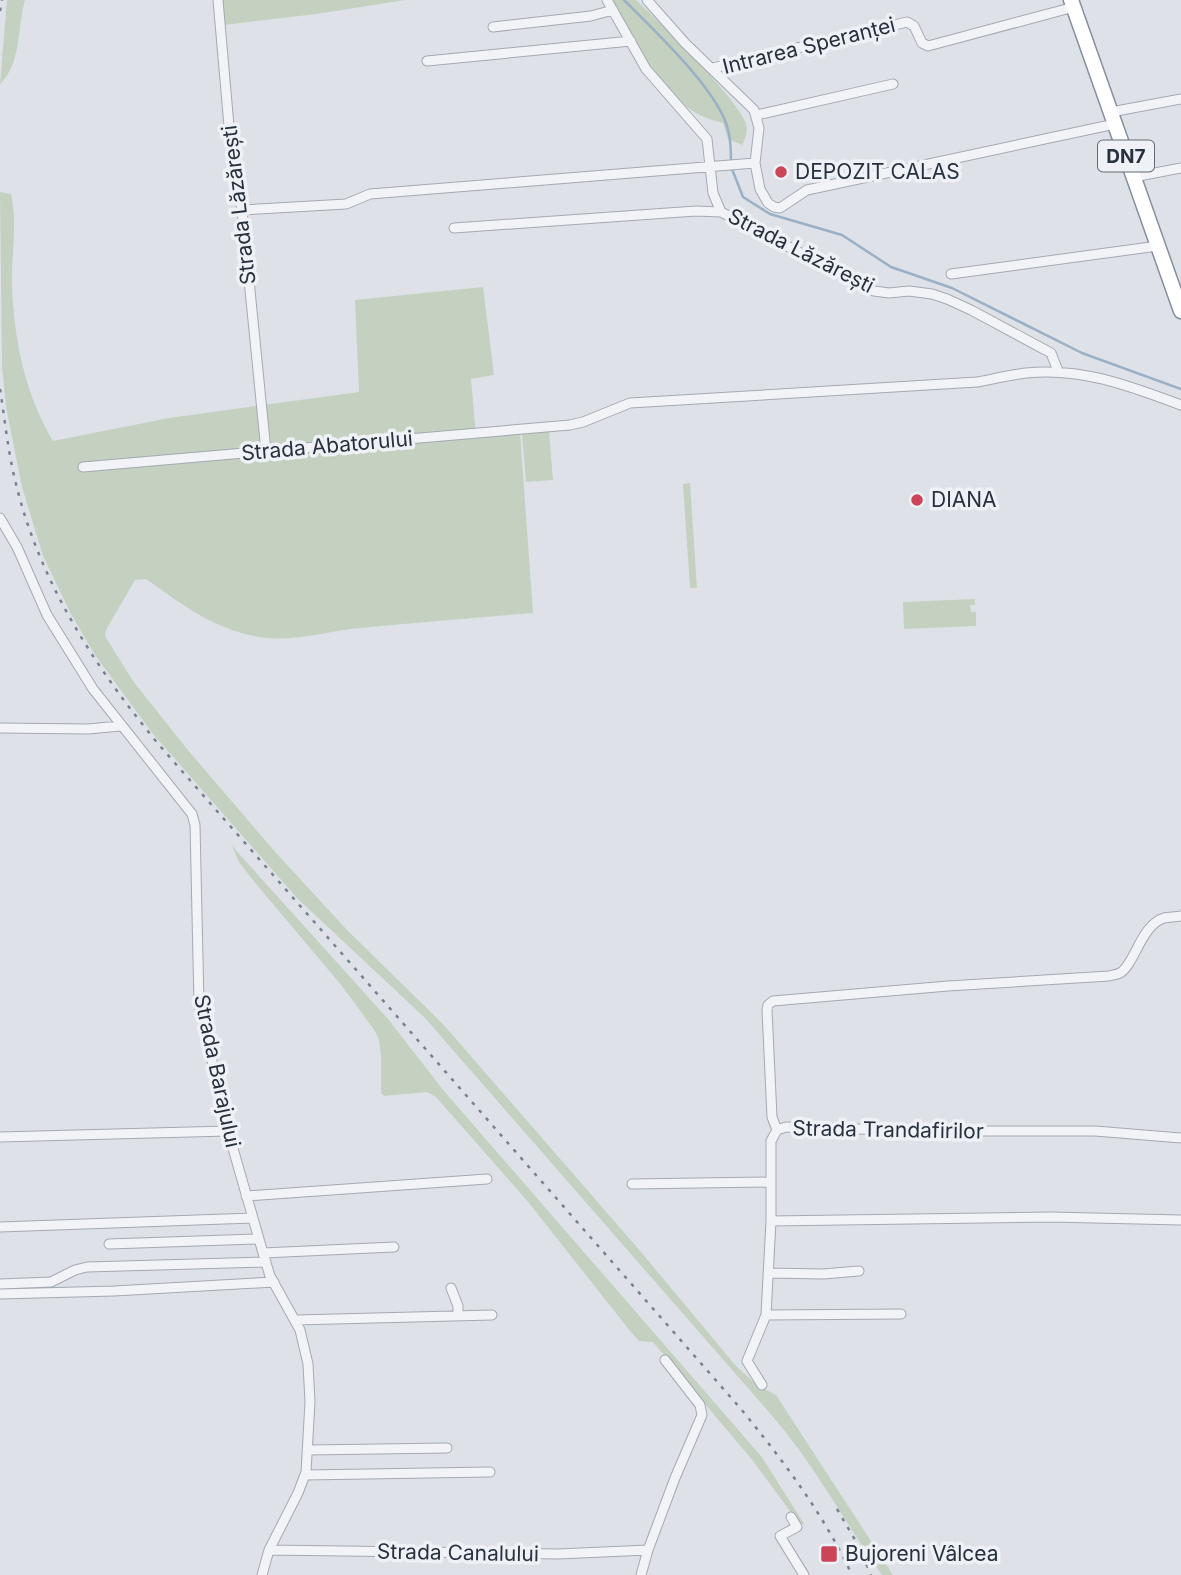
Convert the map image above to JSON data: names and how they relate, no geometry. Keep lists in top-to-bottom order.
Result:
{
  "streets": {
    "highway": ["DN7"],
    "street": [
      "Intrarea Speranței",
      "Strada Lăzărești",
      "Strada Abatorului",
      "Strada Barajului",
      "Strada Trandafirilor",
      "Strada Canalului"
    ]
  },
  "crossings": [
    ["Intrarea Speranței", "DN7"],
    ["Strada Lăzărești", "Strada Abatorului"],
    ["Strada Barajului", "Strada Canalului"]
  ],
  "places": {
    "other": ["DEPOZIT CALAS", "DIANA"],
    "transit": ["Bujoreni Vâlcea"]
  }
}
